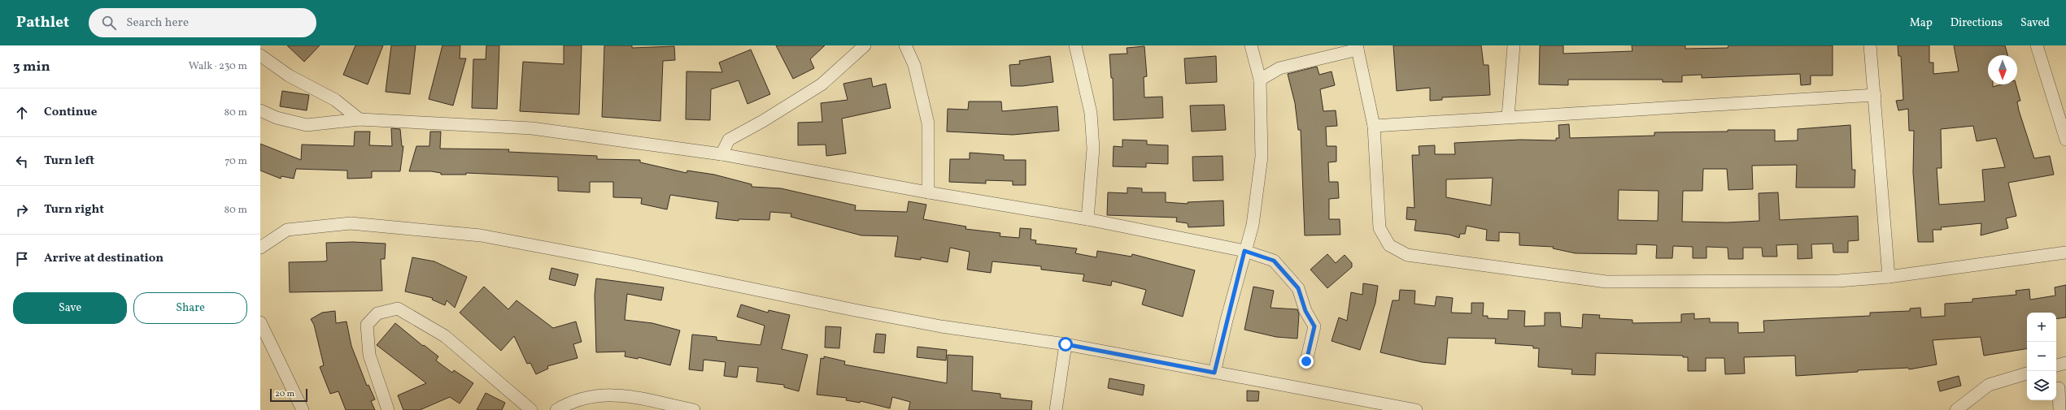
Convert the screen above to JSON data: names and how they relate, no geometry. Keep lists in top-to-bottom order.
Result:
{
  "scale_bar": "20 m",
  "north": "bottom",
  "page": {
    "header": "Pathlet",
    "search": "Search here",
    "nav": ["Map", "Directions", "Saved"],
    "heading": ["3 min", "Walk · 230 m"],
    "list": [
      ["Continue", "80 m"],
      ["Turn left", "70 m"],
      ["Turn right", "80 m"],
      "Arrive at destination"
    ],
    "buttons": ["Save", "Share"],
    "map_buttons": ["+", "−"],
    "scale": "20 m"
  }
}
